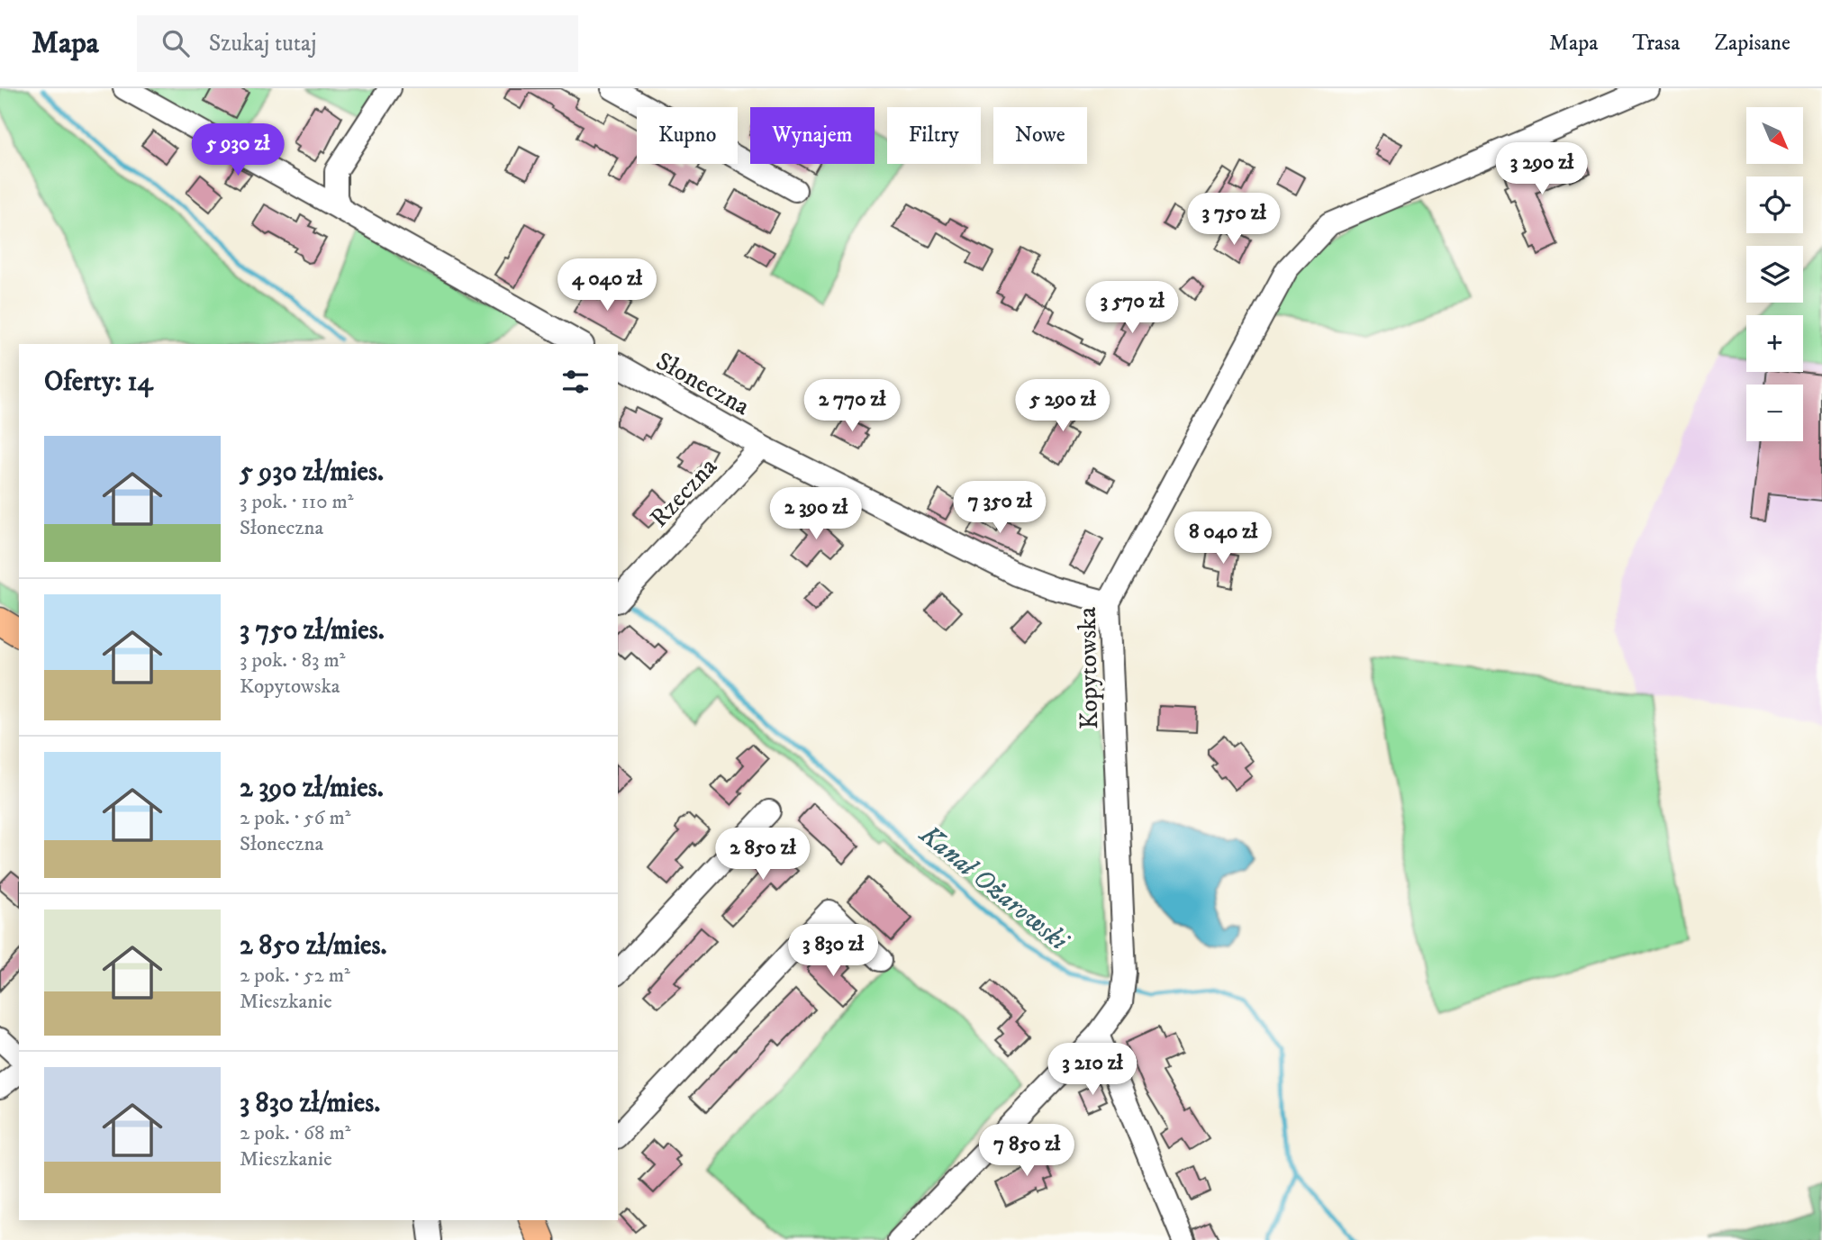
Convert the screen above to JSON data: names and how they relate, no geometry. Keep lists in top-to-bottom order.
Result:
{
  "streets": {
    "street": ["Słoneczna", "Rzeczna", "Kopytowska"]
  },
  "crossings": [
    ["Słoneczna", "Rzeczna"],
    ["Słoneczna", "Kopytowska"]
  ],
  "water": ["Kanał Ożarowski"],
  "north": "bottom right",
  "page": {
    "header": "Mapa",
    "search": "Szukaj tutaj",
    "nav": ["Mapa", "Trasa", "Zapisane"],
    "map_buttons": ["+", "−"],
    "chip": [
      "Kupno",
      "Wynajem",
      "Filtry",
      "Nowe"
    ],
    "price": [
      "5 930 zł",
      "3 290 zł",
      "3 750 zł",
      "4 040 zł",
      "3 570 zł",
      "2 770 zł",
      "5 290 zł",
      "7 350 zł",
      "2 390 zł",
      "8 040 zł",
      "2 850 zł",
      "3 830 zł",
      "3 210 zł",
      "7 850 zł"
    ],
    "heading": "Oferty: 14",
    "list": [
      {
        "name": "5 930 zł/mies.",
        "note": "3 pok. · 110 m² · Słoneczna"
      },
      {
        "name": "3 750 zł/mies.",
        "note": "3 pok. · 83 m² · Kopytowska"
      },
      {
        "name": "2 390 zł/mies.",
        "note": "2 pok. · 56 m² · Słoneczna"
      },
      {
        "name": "2 850 zł/mies.",
        "note": "2 pok. · 52 m² · Mieszkanie"
      },
      {
        "name": "3 830 zł/mies.",
        "note": "2 pok. · 68 m² · Mieszkanie"
      }
    ]
  }
}
